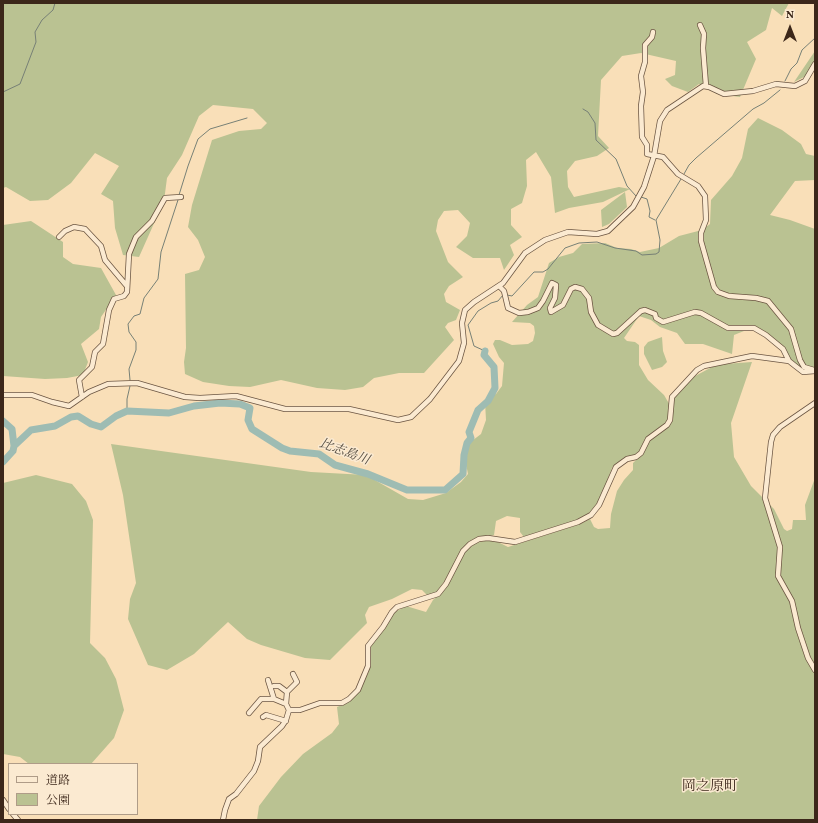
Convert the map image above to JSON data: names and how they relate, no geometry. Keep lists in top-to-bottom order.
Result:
{
  "districts": ["岡之原町"],
  "water": ["比志島川"],
  "legend": ["道路", "公園"],
  "north": "top"
}
